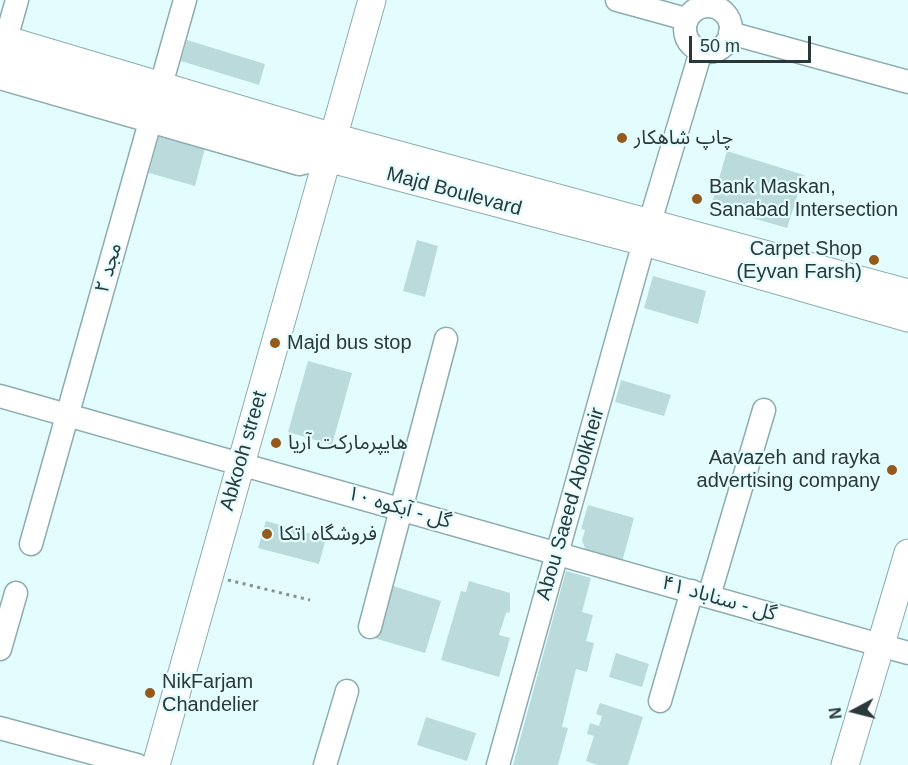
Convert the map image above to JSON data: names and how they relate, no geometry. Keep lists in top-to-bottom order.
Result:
{
  "streets": {
    "main road": ["Majd Boulevard", "Abkooh street"],
    "street": [
      "مجد ۲",
      "Abou Saeed Abolkheir",
      "گل - آبکوه ۱۰",
      "گل - سناباد ۴۱"
    ]
  },
  "crossings": [
    ["Majd Boulevard", "Abkooh street"],
    ["Majd Boulevard", "Abou Saeed Abolkheir"],
    ["مجد ۲", "گل - آبکوه ۱۰"],
    ["Abkooh street", "گل - آبکوه ۱۰"],
    ["Abou Saeed Abolkheir", "گل - آبکوه ۱۰"],
    ["Abou Saeed Abolkheir", "گل - سناباد ۴۱"],
    ["گل - آبکوه ۱۰", "گل - سناباد ۴۱"]
  ],
  "places": [
    "چاپ شاهکار",
    "Bank Maskan, Sanabad Intersection",
    "Carpet Shop (Eyvan Farsh)",
    "Majd bus stop",
    "هایپرمارکت آریا",
    "Aavazeh and rayka advertising company",
    "فروشگاه اتکا",
    "NikFarjam Chandelier"
  ],
  "scale_bar": "50 m",
  "north": "left"
}
